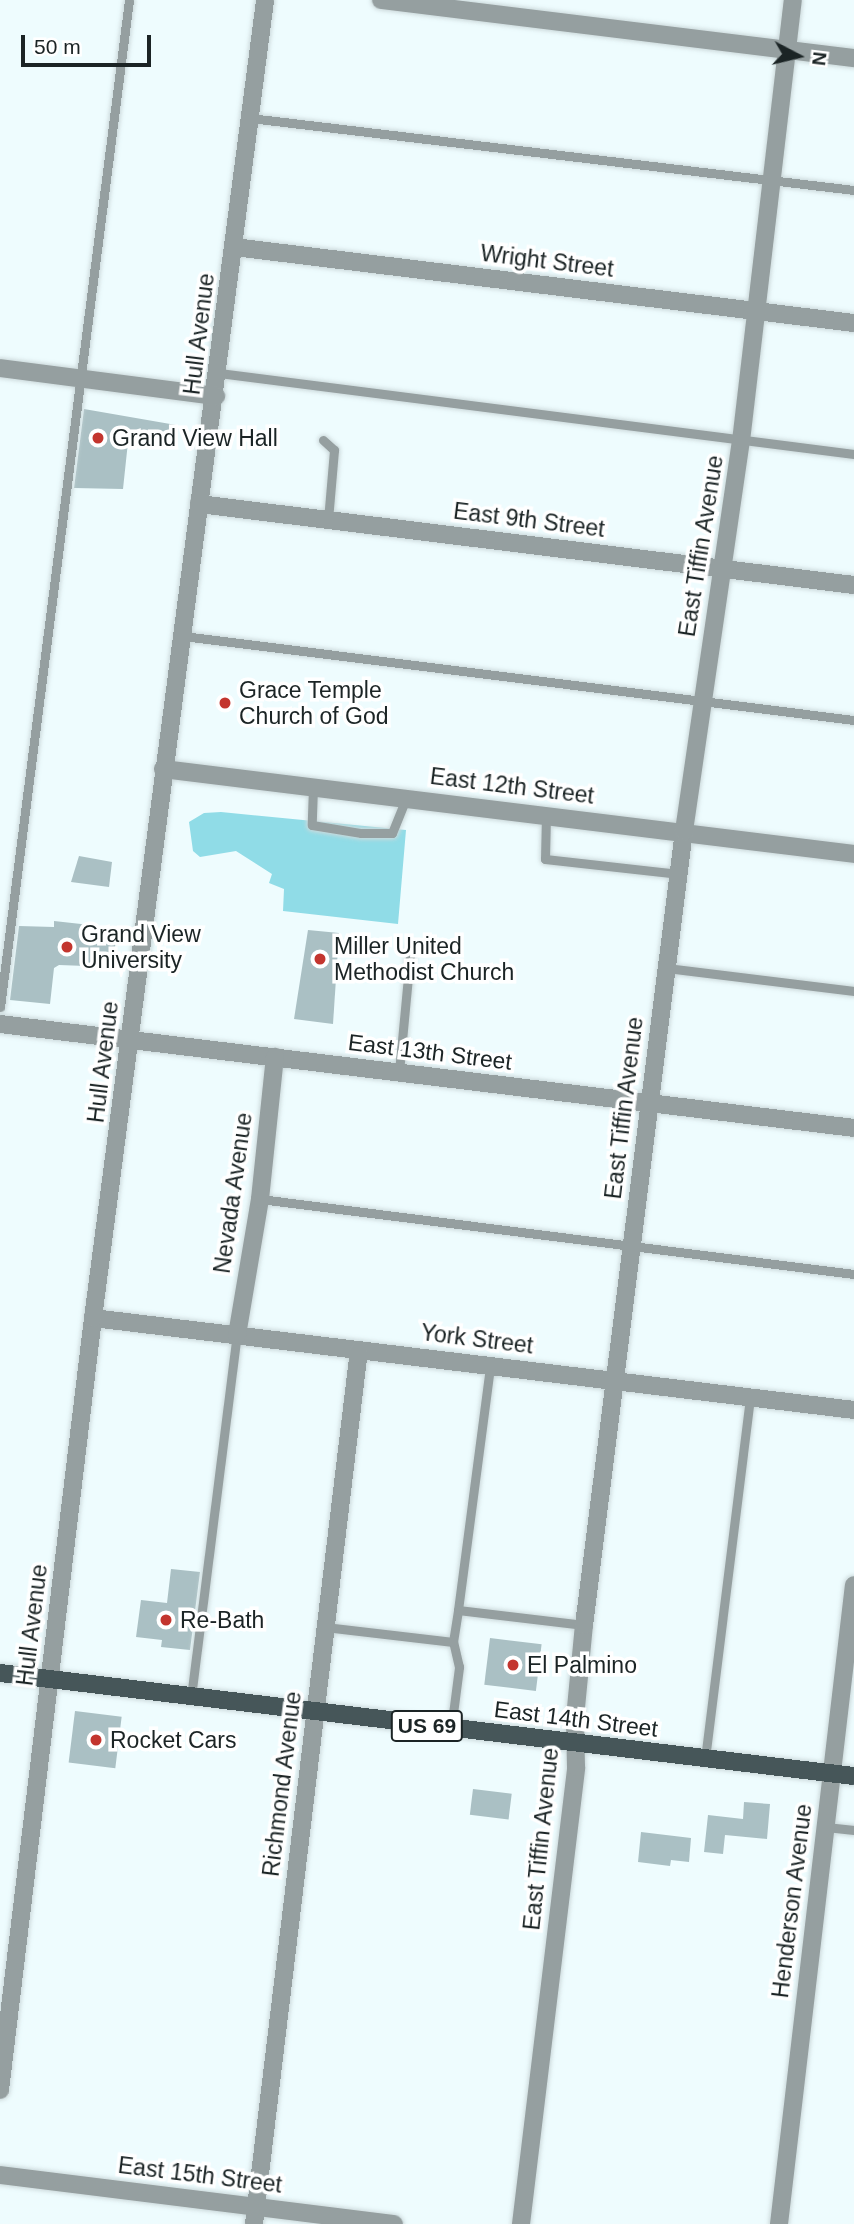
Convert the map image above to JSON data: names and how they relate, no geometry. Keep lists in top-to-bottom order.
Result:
{
  "streets": {
    "main road": ["East 14th Street", "US 69"],
    "street": [
      "Wright Street",
      "Hull Avenue",
      "East 9th Street",
      "East Tiffin Avenue",
      "East 12th Street",
      "East 13th Street",
      "Nevada Avenue",
      "York Street",
      "Richmond Avenue",
      "Henderson Avenue",
      "East 15th Street"
    ]
  },
  "crossings": [
    ["Wright Street", "Hull Avenue"],
    ["Wright Street", "East Tiffin Avenue"],
    ["Hull Avenue", "East 9th Street"],
    ["Hull Avenue", "East 12th Street"],
    ["Hull Avenue", "East 13th Street"],
    ["Hull Avenue", "York Street"],
    ["Hull Avenue", "East 14th Street"],
    ["East 9th Street", "East Tiffin Avenue"],
    ["East Tiffin Avenue", "East 12th Street"],
    ["East Tiffin Avenue", "East 13th Street"],
    ["East Tiffin Avenue", "York Street"],
    ["East Tiffin Avenue", "East 14th Street"],
    ["East 13th Street", "Nevada Avenue"],
    ["Nevada Avenue", "York Street"],
    ["York Street", "Richmond Avenue"],
    ["East 14th Street", "Richmond Avenue"],
    ["East 14th Street", "Henderson Avenue"],
    ["Richmond Avenue", "East 15th Street"]
  ],
  "places": [
    "Grand View Hall",
    "Grace Temple Church of God",
    "Grand View University",
    "Miller United Methodist Church",
    "Re-Bath",
    "El Palmino",
    "Rocket Cars"
  ],
  "scale_bar": "50 m",
  "north": "right"
}
